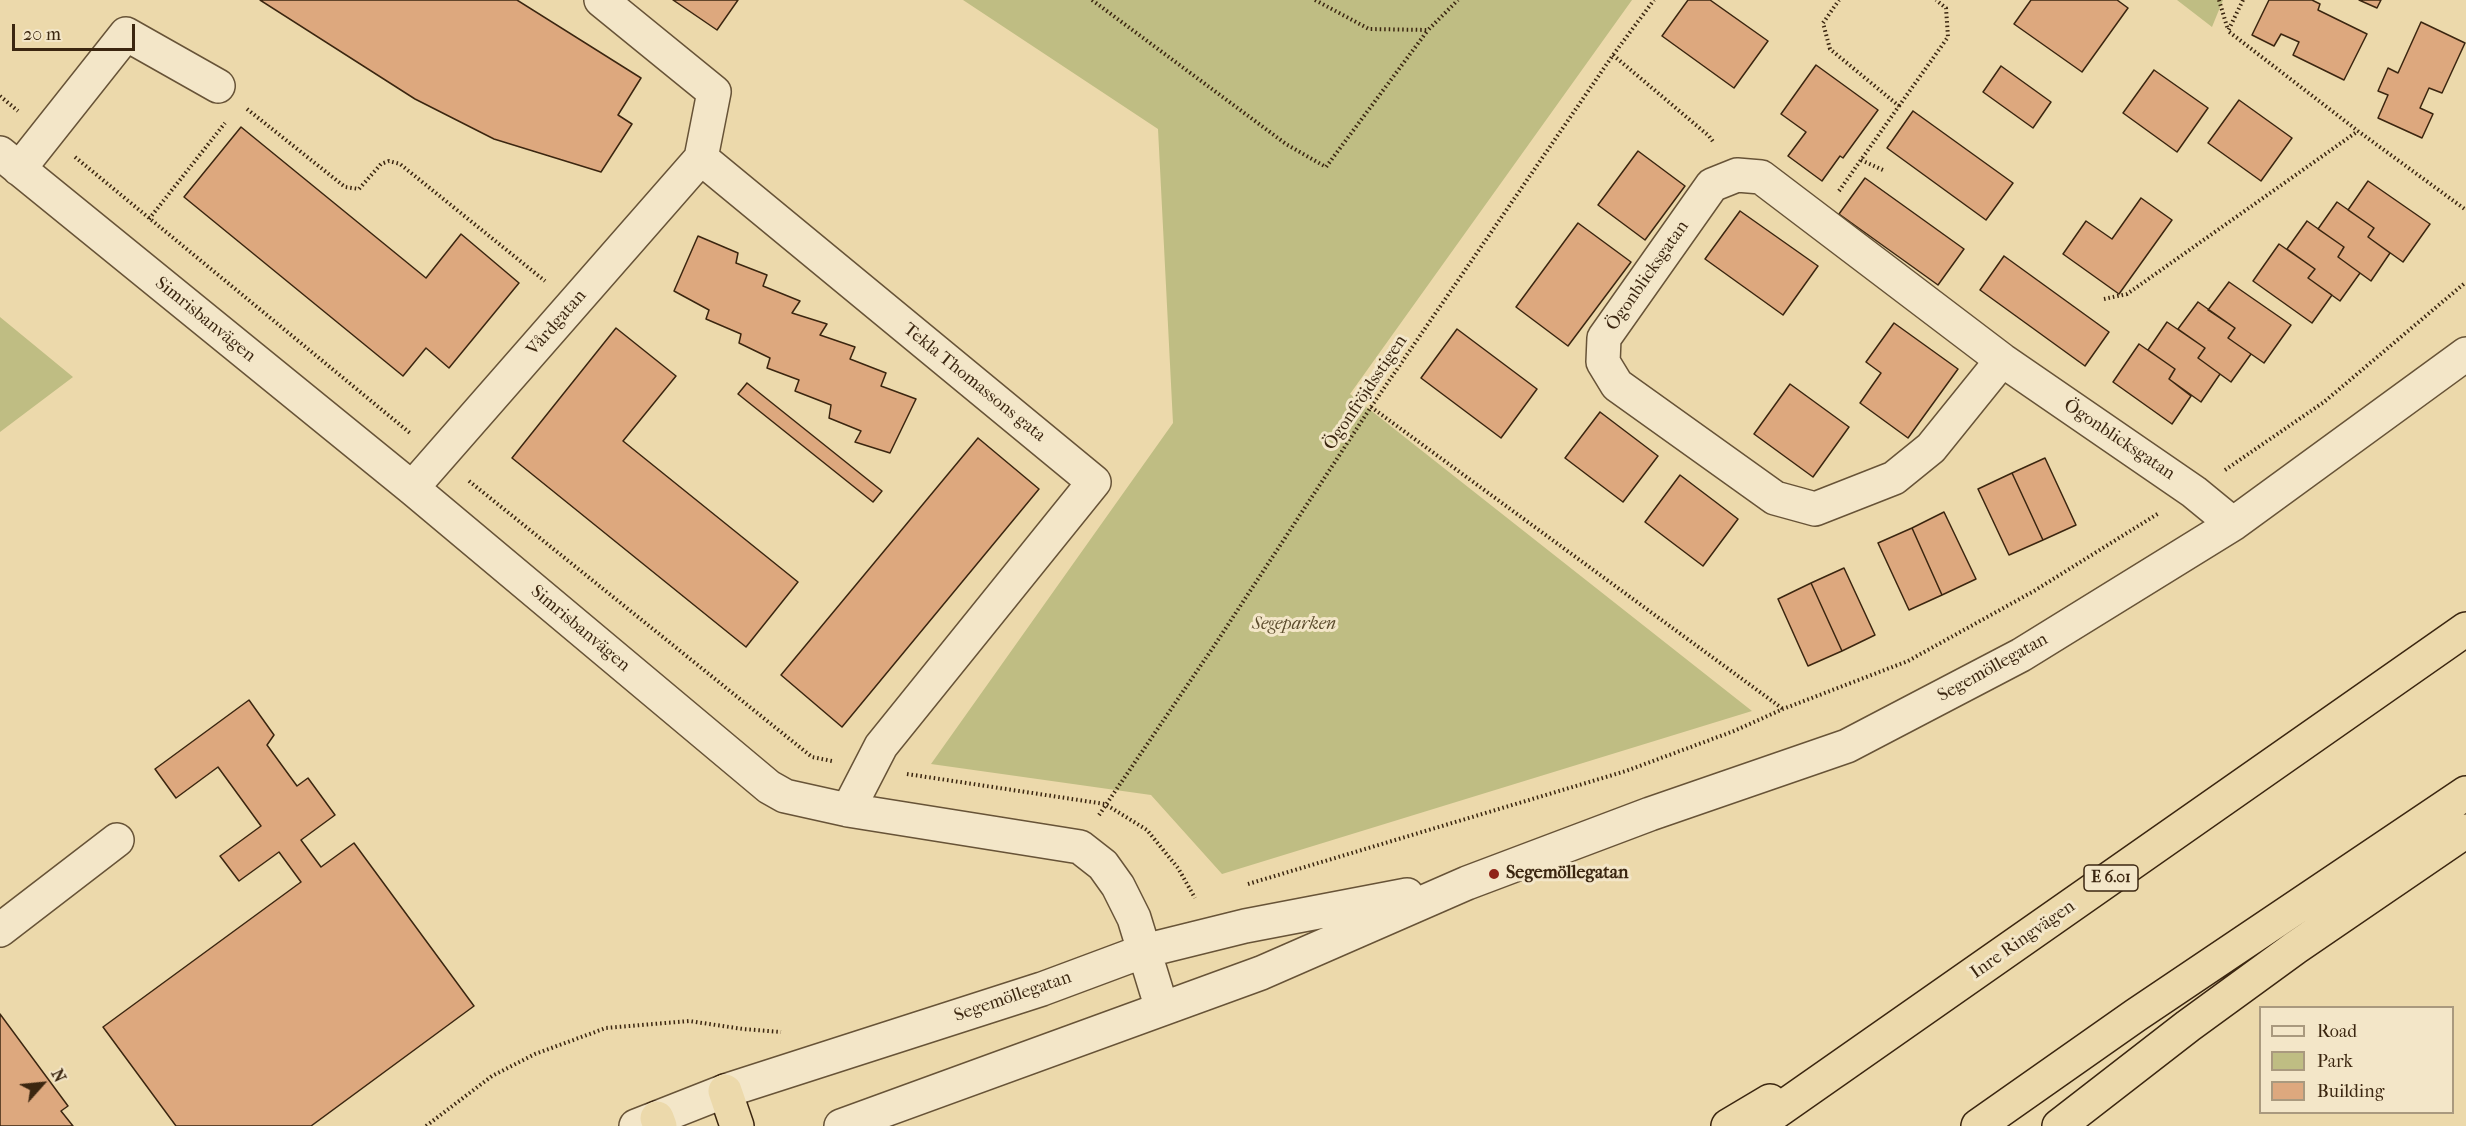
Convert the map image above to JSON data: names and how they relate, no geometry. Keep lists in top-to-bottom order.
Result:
{
  "streets": {
    "highway": ["E 6.01", "Inre Ringvägen"],
    "street": [
      "Ögonblicksgatan",
      "Simrisbanvägen",
      "Vårdgatan",
      "Tekla Thomassons gata",
      "Segemöllegatan"
    ],
    "path": ["Ögonfröjdsstigen"]
  },
  "crossings": [
    ["Ögonblicksgatan", "Segemöllegatan"],
    ["Simrisbanvägen", "Vårdgatan"],
    ["Simrisbanvägen", "Tekla Thomassons gata"],
    ["Simrisbanvägen", "Segemöllegatan"],
    ["Vårdgatan", "Tekla Thomassons gata"]
  ],
  "parks": ["Segeparken"],
  "places": ["Segemöllegatan"],
  "legend": ["Road", "Park", "Building"],
  "scale_bar": "20 m",
  "north": "top right"
}
